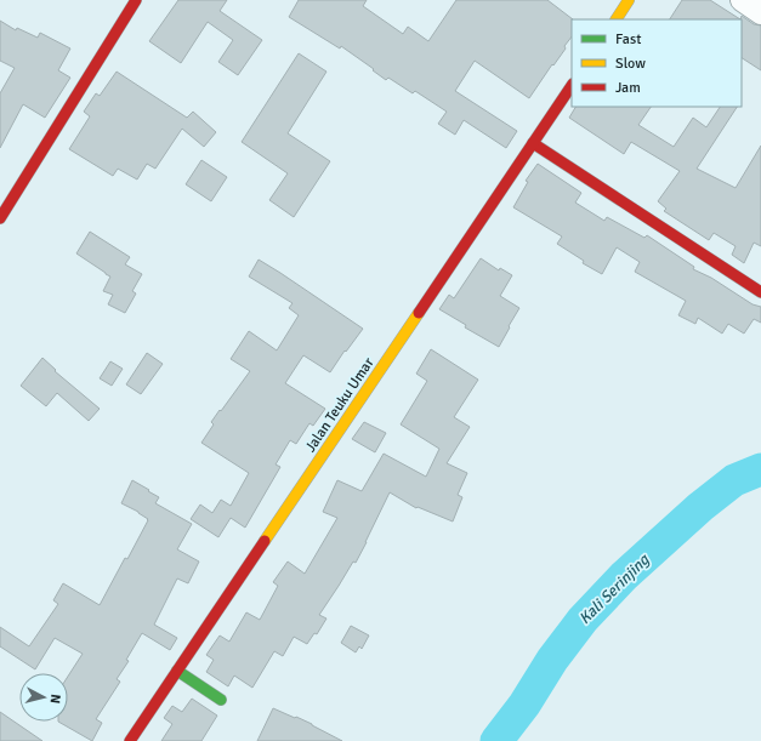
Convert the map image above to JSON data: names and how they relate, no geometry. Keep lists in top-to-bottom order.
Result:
{
  "streets": {
    "main road": ["Jalan Teuku Umar"]
  },
  "water": ["Kali Serinjing"],
  "legend": ["Fast", "Slow", "Jam"],
  "north": "right"
}
